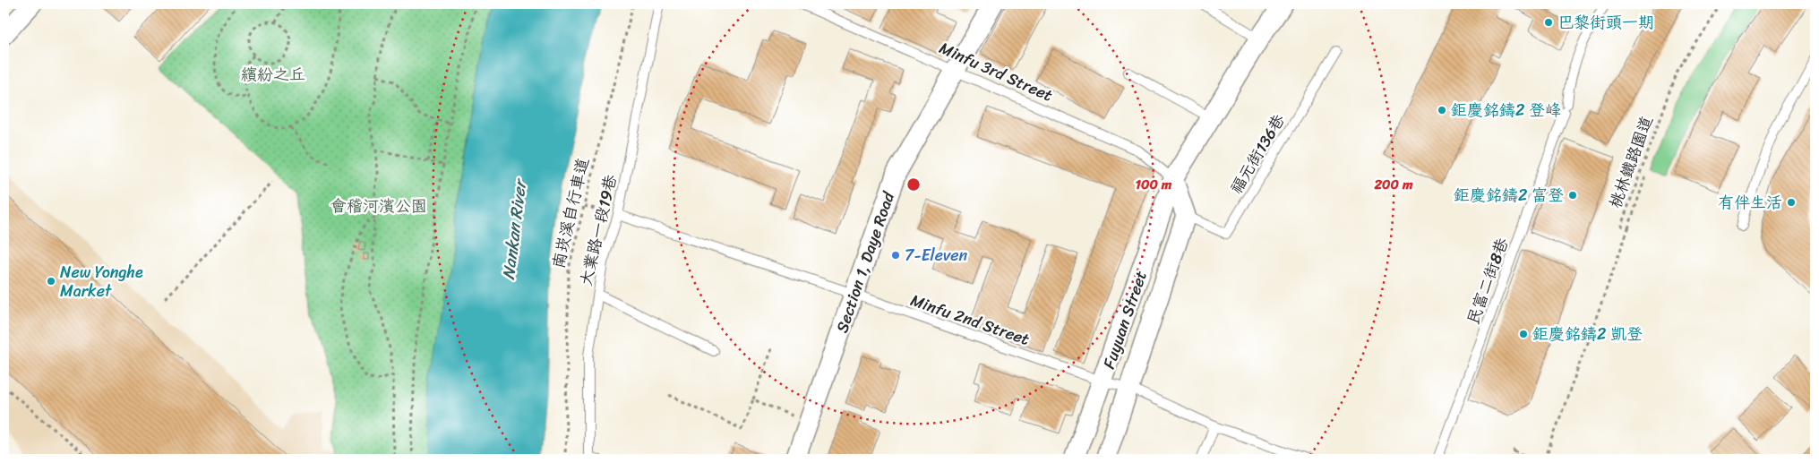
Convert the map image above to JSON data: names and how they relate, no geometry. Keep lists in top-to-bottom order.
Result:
{
  "streets": {
    "street": ["Section 1, Daye Road", "Fuyuan Street"],
    "lane": [
      "Minfu 3rd Street",
      "福元街136巷",
      "大業路一段19巷",
      "民富二街8巷",
      "Minfu 2nd Street"
    ],
    "path": ["桃林鐵路園道", "南崁溪自行車道"]
  },
  "crossings": [
    ["Minfu 3rd Street", "Section 1, Daye Road"],
    ["Minfu 3rd Street", "Fuyuan Street"],
    ["福元街136巷", "Fuyuan Street"],
    ["大業路一段19巷", "Minfu 2nd Street"],
    ["Section 1, Daye Road", "Minfu 2nd Street"],
    ["Minfu 2nd Street", "Fuyuan Street"]
  ],
  "water": ["Nankan River"],
  "parks": ["繽紛之丘", "會稽河濱公園"],
  "places": [
    "巴黎街頭一期",
    "鉅慶銘鑄2 登峰",
    "鉅慶銘鑄2 富登",
    "有伴生活",
    "7-Eleven",
    "New Yonghe Market",
    "鉅慶銘鑄2 凱登"
  ],
  "rings": ["100 m", "200 m"]
}
